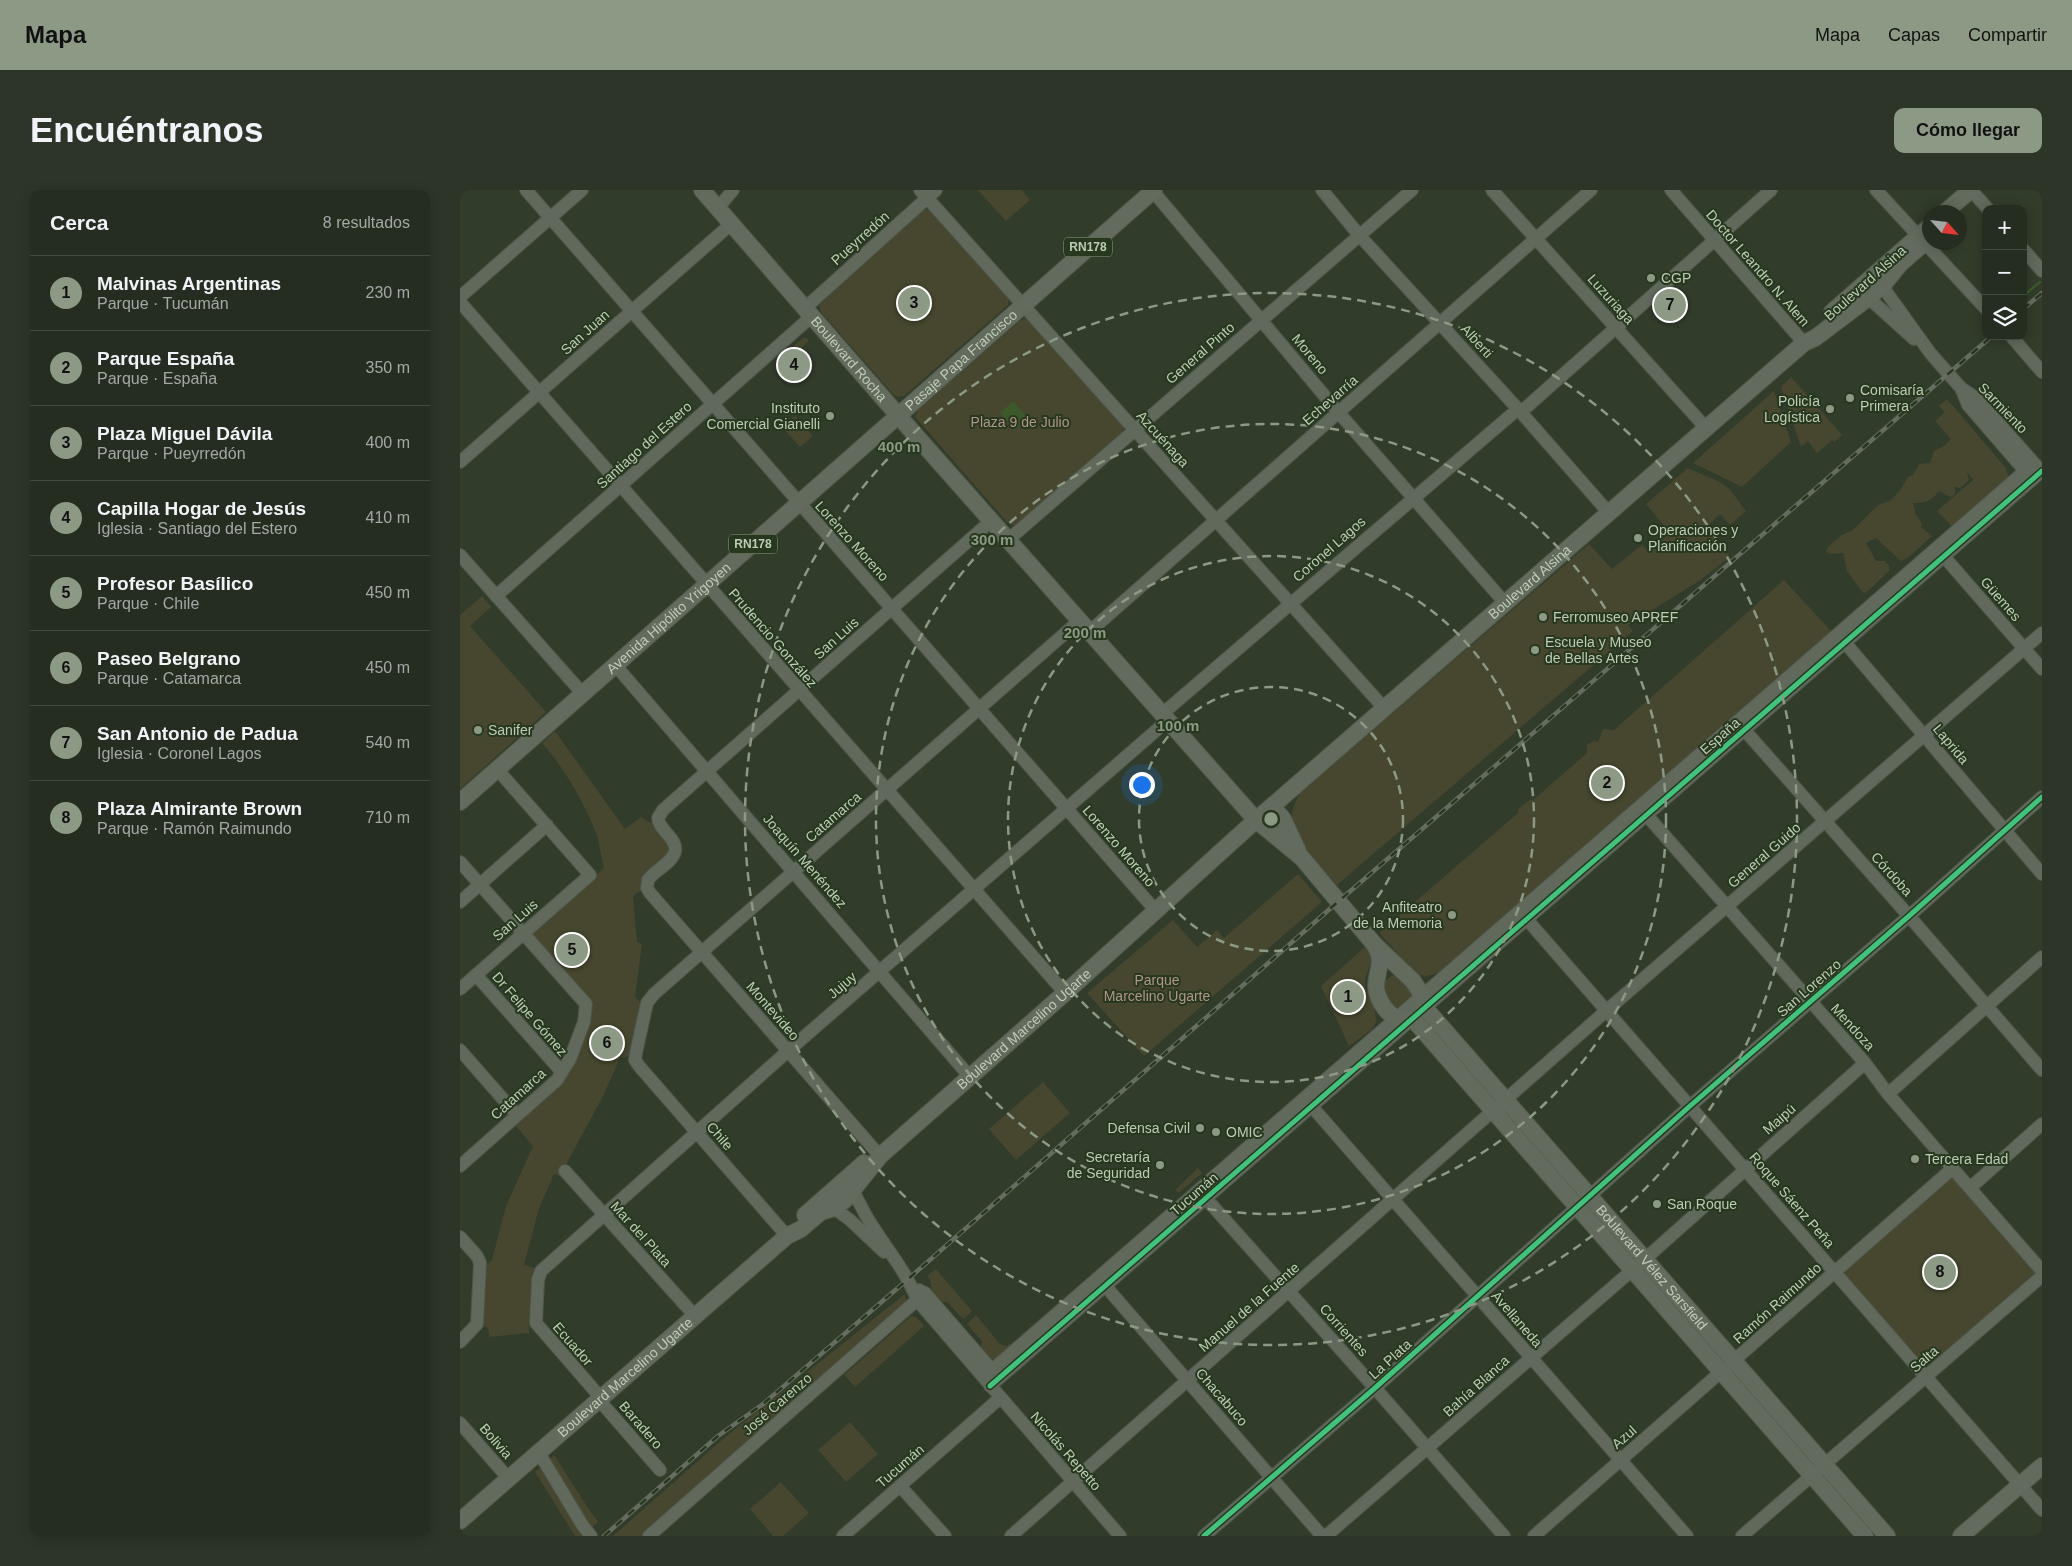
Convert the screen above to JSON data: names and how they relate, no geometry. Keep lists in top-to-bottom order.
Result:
{
  "streets": {
    "main road": [
      "RN178",
      "Boulevard Alsina",
      "Boulevard Rocha",
      "Pasaje Papa Francisco",
      "Avenida Hipólito Yrigoyen",
      "Boulevard Marcelino Ugarte",
      "Boulevard Vélez Sarsfield"
    ],
    "street": [
      "Pueyrredón",
      "Doctor Leandro N. Alem",
      "Luzuriaga",
      "San Juan",
      "Alberti",
      "General Pinto",
      "Moreno",
      "Echevarría",
      "Sarmiento",
      "Azcuénaga",
      "Santiago del Estero",
      "Lorenzo Moreno",
      "Coronel Lagos",
      "Güemes",
      "Prudencio González",
      "San Luis",
      "España",
      "Laprida",
      "Catamarca",
      "General Guido",
      "Joaquín Menéndez",
      "Córdoba",
      "Jujuy",
      "San Lorenzo",
      "Montevideo",
      "Dr Felipe Gómez",
      "Mendoza",
      "Maipú",
      "Chile",
      "Tucumán",
      "Roque Sáenz Peña",
      "Mar del Plata",
      "Ramón Raimundo",
      "Manuel de la Fuente",
      "Avellaneda",
      "Corrientes",
      "Ecuador",
      "La Plata",
      "Salta",
      "Bahía Blanca",
      "Chacabuco",
      "José Carenzo",
      "Baradero",
      "Azul",
      "Bolivia",
      "Nicolás Repetto"
    ]
  },
  "crossings": [
    ["Pueyrredón", "Boulevard Rocha"],
    ["Pueyrredón", "Azcuénaga"],
    ["Pueyrredón", "Santiago del Estero"],
    ["RN178", "Moreno"],
    ["RN178", "Pasaje Papa Francisco"],
    ["RN178", "Azcuénaga"],
    ["Doctor Leandro N. Alem", "Boulevard Alsina"],
    ["Doctor Leandro N. Alem", "Coronel Lagos"],
    ["Boulevard Alsina", "Luzuriaga"],
    ["Boulevard Alsina", "Alberti"],
    ["Boulevard Alsina", "Moreno"],
    ["Boulevard Alsina", "Boulevard Rocha"],
    ["Boulevard Alsina", "Sarmiento"],
    ["Boulevard Alsina", "Azcuénaga"],
    ["Boulevard Alsina", "Boulevard Marcelino Ugarte"],
    ["Luzuriaga", "Echevarría"],
    ["Luzuriaga", "Coronel Lagos"],
    ["San Juan", "Boulevard Rocha"],
    ["San Juan", "Lorenzo Moreno"],
    ["San Juan", "Prudencio González"],
    ["Alberti", "General Pinto"],
    ["Alberti", "Echevarría"],
    ["Alberti", "Coronel Lagos"],
    ["General Pinto", "Moreno"],
    ["General Pinto", "Boulevard Rocha"],
    ["General Pinto", "Azcuénaga"],
    ["Moreno", "Echevarría"],
    ["Moreno", "Coronel Lagos"],
    ["Boulevard Rocha", "Pasaje Papa Francisco"],
    ["Boulevard Rocha", "Echevarría"],
    ["Boulevard Rocha", "Santiago del Estero"],
    ["Boulevard Rocha", "Coronel Lagos"],
    ["Boulevard Rocha", "Avenida Hipólito Yrigoyen"],
    ["Boulevard Rocha", "San Luis"],
    ["Boulevard Rocha", "Catamarca"],
    ["Boulevard Rocha", "Jujuy"],
    ["Boulevard Rocha", "Boulevard Marcelino Ugarte"],
    ["Boulevard Rocha", "Boulevard Vélez Sarsfield"],
    ["Pasaje Papa Francisco", "Azcuénaga"],
    ["Pasaje Papa Francisco", "Avenida Hipólito Yrigoyen"],
    ["Echevarría", "Azcuénaga"],
    ["Echevarría", "Catamarca"],
    ["Sarmiento", "España"],
    ["Azcuénaga", "Coronel Lagos"],
    ["Santiago del Estero", "Lorenzo Moreno"],
    ["Santiago del Estero", "Prudencio González"],
    ["Lorenzo Moreno", "Avenida Hipólito Yrigoyen"],
    ["Lorenzo Moreno", "San Luis"],
    ["Lorenzo Moreno", "Catamarca"],
    ["Lorenzo Moreno", "Jujuy"],
    ["Lorenzo Moreno", "Boulevard Marcelino Ugarte"],
    ["Coronel Lagos", "Jujuy"],
    ["Güemes", "España"],
    ["Güemes", "General Guido"],
    ["Avenida Hipólito Yrigoyen", "Prudencio González"],
    ["Avenida Hipólito Yrigoyen", "Joaquín Menéndez"],
    ["Prudencio González", "San Luis"],
    ["Prudencio González", "Catamarca"],
    ["Prudencio González", "Jujuy"],
    ["Prudencio González", "Boulevard Marcelino Ugarte"],
    ["San Luis", "Catamarca"],
    ["San Luis", "Joaquín Menéndez"],
    ["San Luis", "Montevideo"],
    ["San Luis", "Dr Felipe Gómez"],
    ["España", "Laprida"],
    ["España", "Córdoba"],
    ["España", "Mendoza"],
    ["España", "Tucumán"],
    ["España", "Roque Sáenz Peña"],
    ["España", "Boulevard Vélez Sarsfield"],
    ["Laprida", "General Guido"],
    ["Laprida", "San Lorenzo"],
    ["Catamarca", "Joaquín Menéndez"],
    ["Catamarca", "Montevideo"],
    ["Catamarca", "Dr Felipe Gómez"],
    ["Catamarca", "Chile"],
    ["General Guido", "Córdoba"],
    ["General Guido", "Mendoza"],
    ["General Guido", "Roque Sáenz Peña"],
    ["General Guido", "Boulevard Vélez Sarsfield"],
    ["General Guido", "Manuel de la Fuente"],
    ["Joaquín Menéndez", "Jujuy"],
    ["Joaquín Menéndez", "Boulevard Marcelino Ugarte"],
    ["Córdoba", "San Lorenzo"],
    ["Jujuy", "Montevideo"],
    ["Jujuy", "Chile"],
    ["Jujuy", "Mar del Plata"],
    ["Jujuy", "Ecuador"],
    ["San Lorenzo", "Mendoza"],
    ["San Lorenzo", "Roque Sáenz Peña"],
    ["San Lorenzo", "Boulevard Vélez Sarsfield"],
    ["San Lorenzo", "La Plata"],
    ["Montevideo", "Boulevard Marcelino Ugarte"],
    ["Mendoza", "Maipú"],
    ["Mendoza", "Ramón Raimundo"],
    ["Boulevard Marcelino Ugarte", "Chile"],
    ["Boulevard Marcelino Ugarte", "Mar del Plata"],
    ["Boulevard Marcelino Ugarte", "Ecuador"],
    ["Boulevard Marcelino Ugarte", "Baradero"],
    ["Boulevard Marcelino Ugarte", "Bolivia"],
    ["Boulevard Marcelino Ugarte", "Nicolás Repetto"],
    ["Maipú", "Roque Sáenz Peña"],
    ["Maipú", "Boulevard Vélez Sarsfield"],
    ["Maipú", "Bahía Blanca"],
    ["Tucumán", "Boulevard Vélez Sarsfield"],
    ["Tucumán", "Avellaneda"],
    ["Tucumán", "Corrientes"],
    ["Tucumán", "Chacabuco"],
    ["Tucumán", "Nicolás Repetto"],
    ["Roque Sáenz Peña", "Ramón Raimundo"],
    ["Roque Sáenz Peña", "Salta"],
    ["Boulevard Vélez Sarsfield", "Ramón Raimundo"],
    ["Boulevard Vélez Sarsfield", "Manuel de la Fuente"],
    ["Boulevard Vélez Sarsfield", "La Plata"],
    ["Boulevard Vélez Sarsfield", "Salta"],
    ["Boulevard Vélez Sarsfield", "Bahía Blanca"],
    ["Boulevard Vélez Sarsfield", "Azul"],
    ["Ramón Raimundo", "Azul"],
    ["Manuel de la Fuente", "Avellaneda"],
    ["Manuel de la Fuente", "Corrientes"],
    ["Manuel de la Fuente", "Chacabuco"],
    ["Manuel de la Fuente", "Nicolás Repetto"],
    ["Avellaneda", "La Plata"],
    ["Avellaneda", "Bahía Blanca"],
    ["Avellaneda", "Azul"],
    ["Corrientes", "La Plata"],
    ["Corrientes", "Bahía Blanca"],
    ["Ecuador", "Baradero"],
    ["La Plata", "Chacabuco"],
    ["José Carenzo", "Nicolás Repetto"]
  ],
  "parks": ["Plaza 9 de Julio", "Parque Marcelino Ugarte"],
  "places": [
    "CGP",
    "Comisaría Primera",
    "Policía Logística",
    "Instituto Comercial Gianelli",
    "Operaciones y Planificación",
    "Ferromuseo APREF",
    "Escuela y Museo de Bellas Artes",
    "Sanifer",
    "Anfiteatro de la Memoria",
    "Defensa Civil",
    "OMIC",
    "Tercera Edad",
    "Secretaría de Seguridad",
    "San Roque"
  ],
  "north": "bottom right",
  "page": {
    "header": "Mapa",
    "nav": ["Mapa", "Capas", "Compartir"],
    "buttons": "Cómo llegar",
    "title": "Encuéntranos",
    "heading": ["Cerca", "8 resultados"],
    "map_buttons": ["+", "−"],
    "list": [
      {
        "mark": "1",
        "name": "Malvinas Argentinas",
        "note": "Parque · Tucumán",
        "value": "230 m"
      },
      {
        "mark": "2",
        "name": "Parque España",
        "note": "Parque · España",
        "value": "350 m"
      },
      {
        "mark": "3",
        "name": "Plaza Miguel Dávila",
        "note": "Parque · Pueyrredón",
        "value": "400 m"
      },
      {
        "mark": "4",
        "name": "Capilla Hogar de Jesús",
        "note": "Iglesia · Santiago del Estero",
        "value": "410 m"
      },
      {
        "mark": "5",
        "name": "Profesor Basílico",
        "note": "Parque · Chile",
        "value": "450 m"
      },
      {
        "mark": "6",
        "name": "Paseo Belgrano",
        "note": "Parque · Catamarca",
        "value": "450 m"
      },
      {
        "mark": "7",
        "name": "San Antonio de Padua",
        "note": "Iglesia · Coronel Lagos",
        "value": "540 m"
      },
      {
        "mark": "8",
        "name": "Plaza Almirante Brown",
        "note": "Parque · Ramón Raimundo",
        "value": "710 m"
      }
    ],
    "pins": [
      "3",
      "7",
      "4",
      "2",
      "5",
      "1",
      "6",
      "8"
    ]
  },
  "rings": [
    "400 m",
    "300 m",
    "200 m",
    "100 m"
  ]
}
